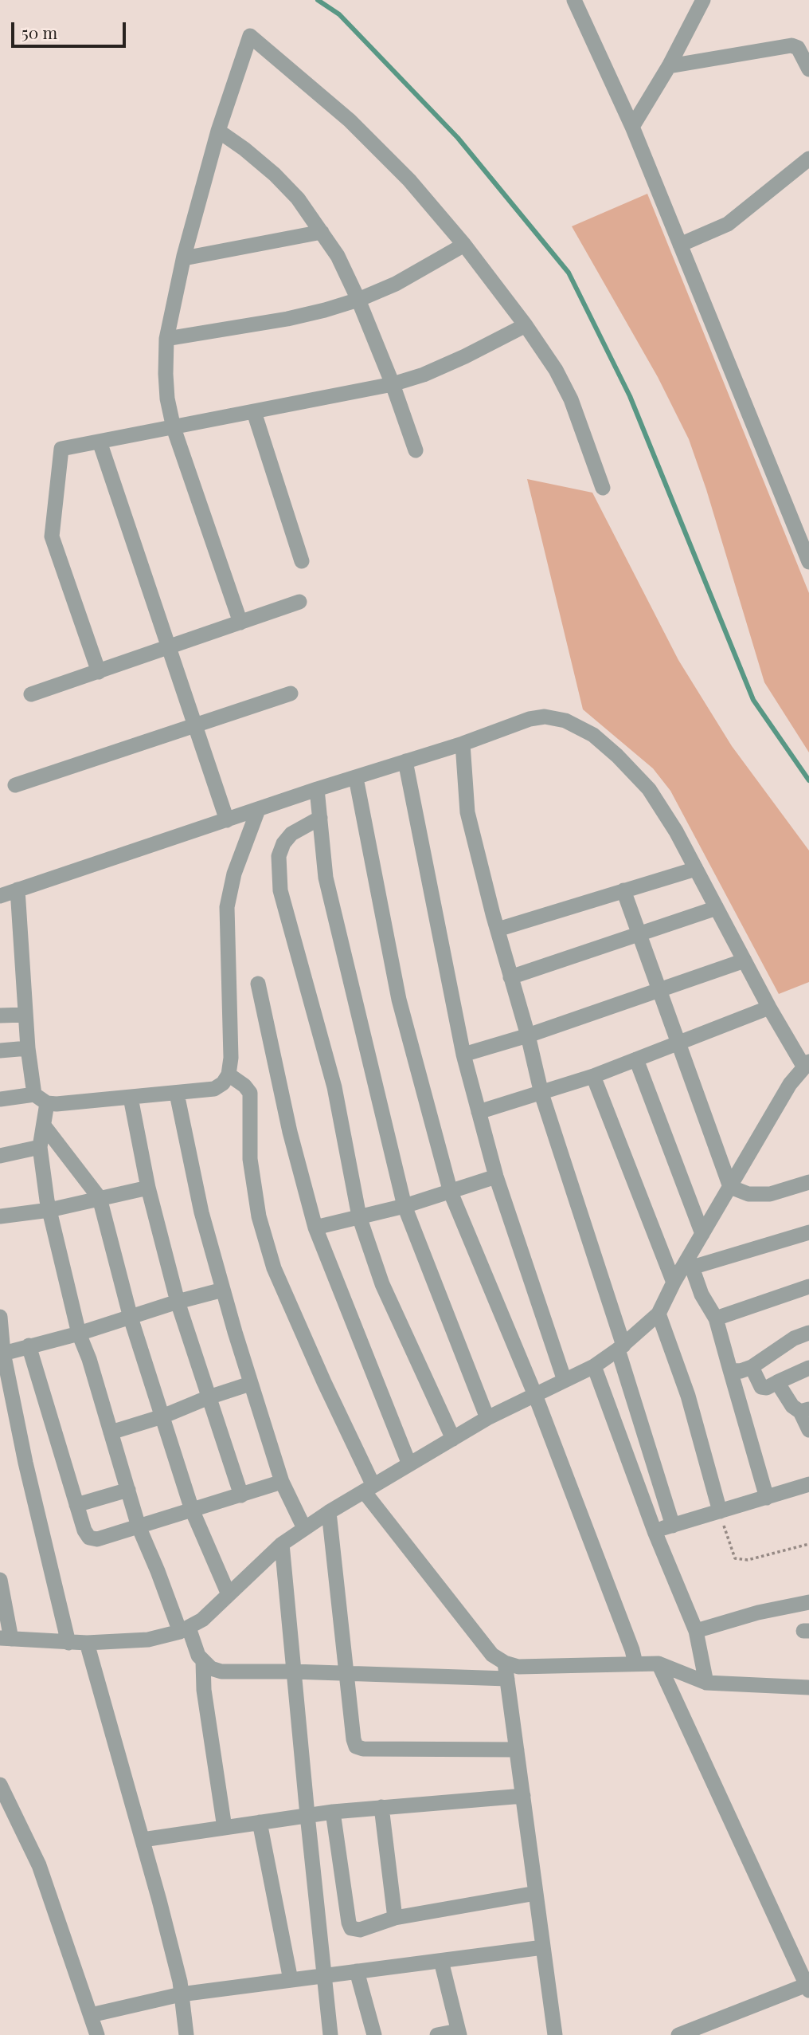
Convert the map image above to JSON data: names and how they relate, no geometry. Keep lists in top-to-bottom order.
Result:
{
  "scale_bar": "50 m"
}
